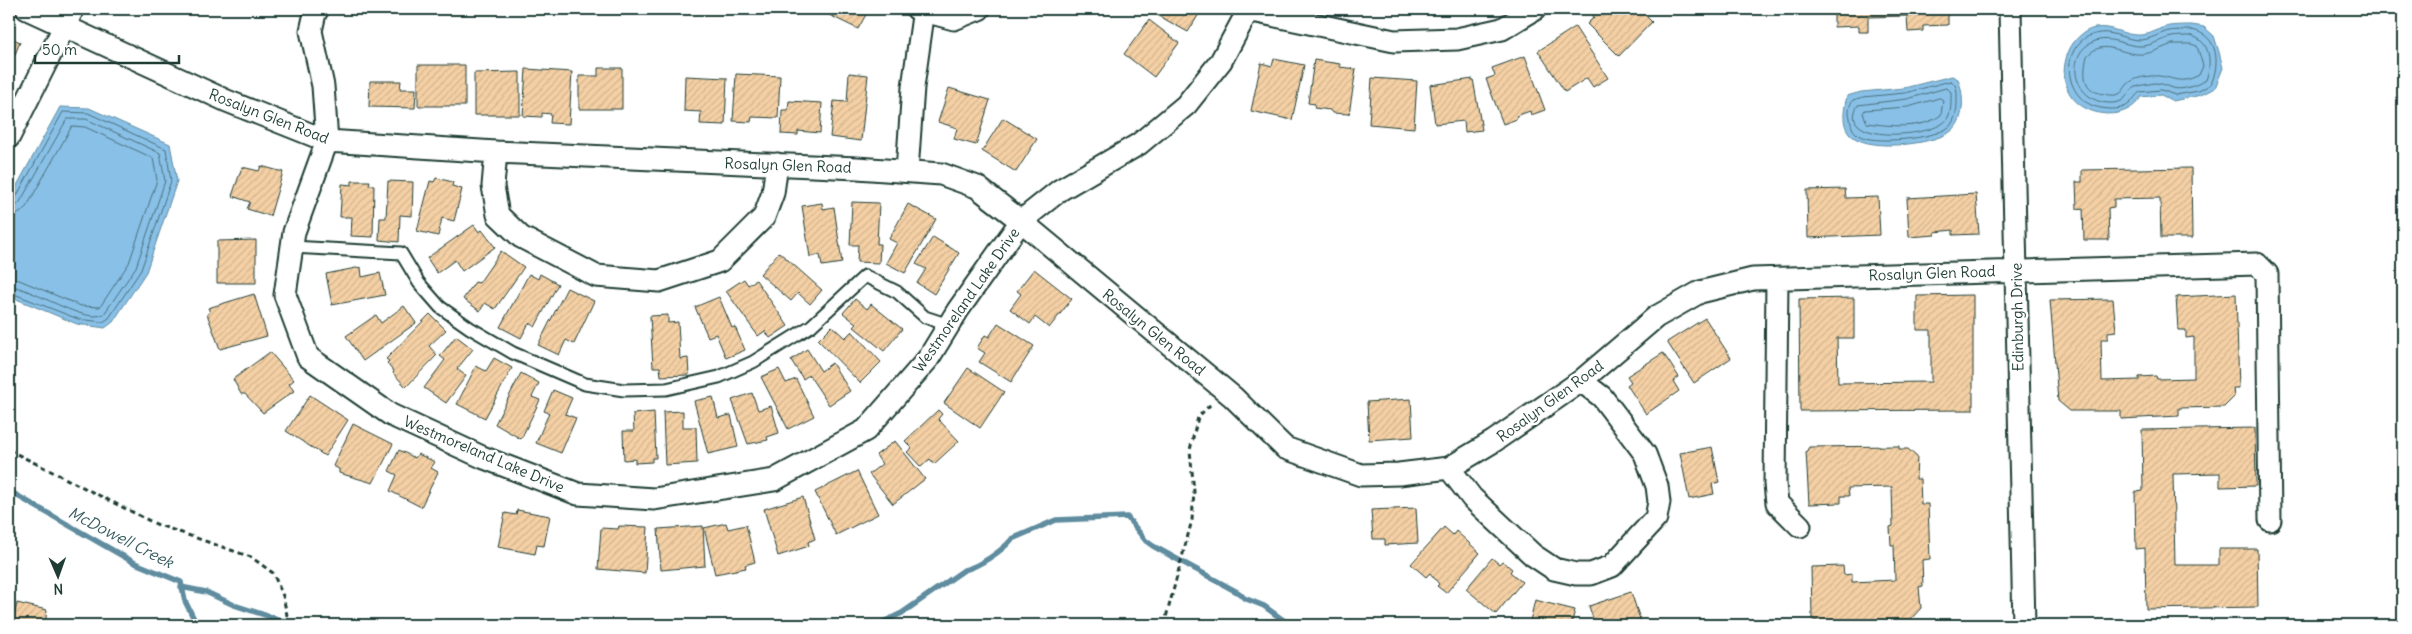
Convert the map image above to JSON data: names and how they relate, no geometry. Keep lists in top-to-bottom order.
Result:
{
  "streets": {
    "street": ["Rosalyn Glen Road", "Westmoreland Lake Drive", "Edinburgh Drive"]
  },
  "crossings": [
    ["Rosalyn Glen Road", "Westmoreland Lake Drive"],
    ["Rosalyn Glen Road", "Edinburgh Drive"]
  ],
  "water": ["McDowell Creek"],
  "scale_bar": "50 m",
  "north": "bottom"
}
